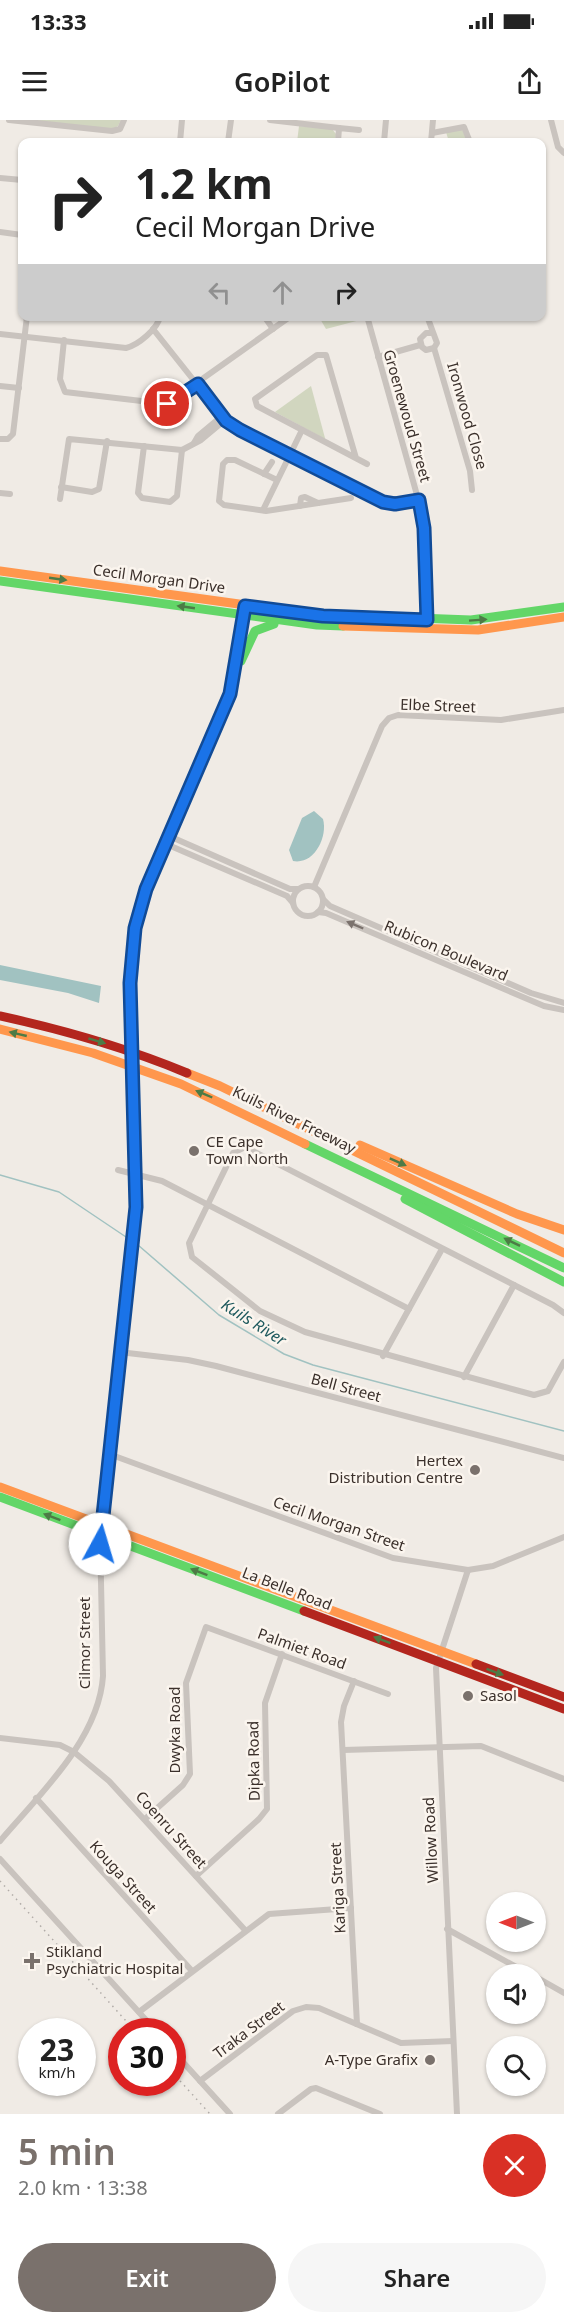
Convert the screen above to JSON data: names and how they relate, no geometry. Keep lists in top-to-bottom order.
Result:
{
  "streets": {
    "main road": [
      "Cecil Morgan Drive",
      "Kuils River Freeway",
      "La Belle Road",
      "Cilmor Street"
    ],
    "street": [
      "Groenewoud Street",
      "Ironwood Close",
      "Elbe Street",
      "Rubicon Boulevard",
      "Bell Street",
      "Cecil Morgan Street",
      "Palmiet Road",
      "Dwyka Road",
      "Dipka Road",
      "Coenru Street",
      "Willow Road",
      "Kouga Street",
      "Kariga Street",
      "Traka Street"
    ]
  },
  "crossings": [
    ["Groenewoud Street", "Cecil Morgan Drive"],
    ["Cecil Morgan Drive", "Cilmor Street"],
    ["Elbe Street", "Rubicon Boulevard"],
    ["Bell Street", "Cilmor Street"],
    ["Cecil Morgan Street", "Cilmor Street"],
    ["Cecil Morgan Street", "Willow Road"],
    ["La Belle Road", "Cilmor Street"],
    ["La Belle Road", "Willow Road"],
    ["Cilmor Street", "Coenru Street"],
    ["Cilmor Street", "Kouga Street"],
    ["Palmiet Road", "Dwyka Road"],
    ["Palmiet Road", "Dipka Road"],
    ["Palmiet Road", "Kariga Street"],
    ["Dwyka Road", "Coenru Street"],
    ["Dipka Road", "Coenru Street"],
    ["Willow Road", "Traka Street"],
    ["Kariga Street", "Traka Street"]
  ],
  "water": ["Kuils River"],
  "places": {
    "other": [
      "CE Cape Town North",
      "Hertex Distribution Centre",
      "Sasol",
      "A-Type Grafix"
    ],
    "health": ["Stikland Psychiatric Hospital"]
  },
  "north": "left",
  "page": {
    "status": "13:33",
    "header": "GoPilot",
    "turn": ["1.2 km", "Cecil Morgan Drive"],
    "speed": "23 km/h",
    "limit": "30",
    "heading": ["5 min", "2.0 km · 13:38"],
    "buttons": ["Exit", "Share"]
  }
}
